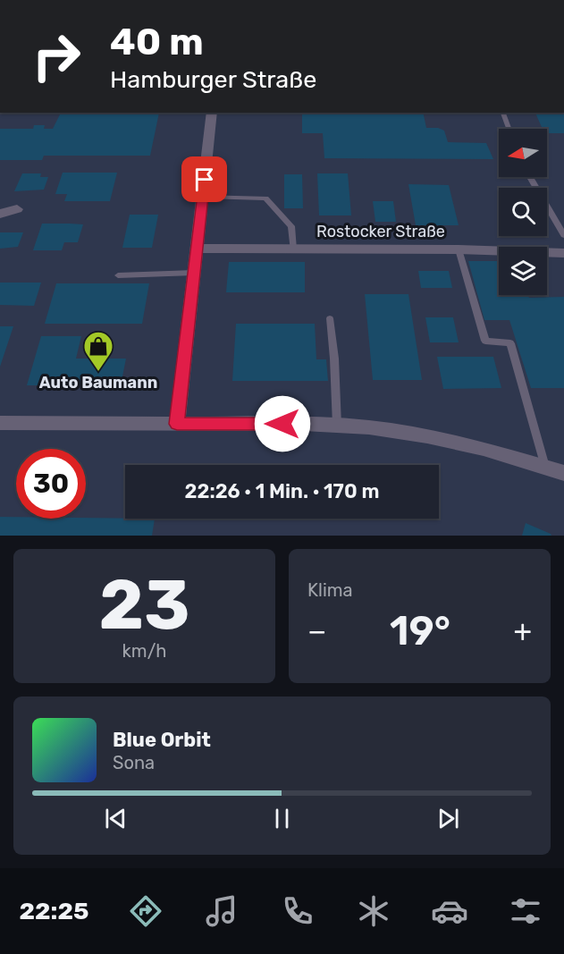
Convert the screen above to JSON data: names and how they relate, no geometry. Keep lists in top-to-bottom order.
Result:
{
  "streets": {
    "street": ["Rostocker Straße"]
  },
  "places": {
    "shop": ["Auto Baumann"]
  },
  "north": "left",
  "page": {
    "turn": ["40 m", "Hamburger Straße"],
    "limit": "30",
    "trip": "22:26 · 1 Min. · 170 m",
    "tile": [
      ["23", "km/h"],
      "Klima"
    ],
    "heat": ["−", "19°", "+"],
    "song": ["Blue Orbit", "Sona"],
    "tabs": "22:25"
  }
}
